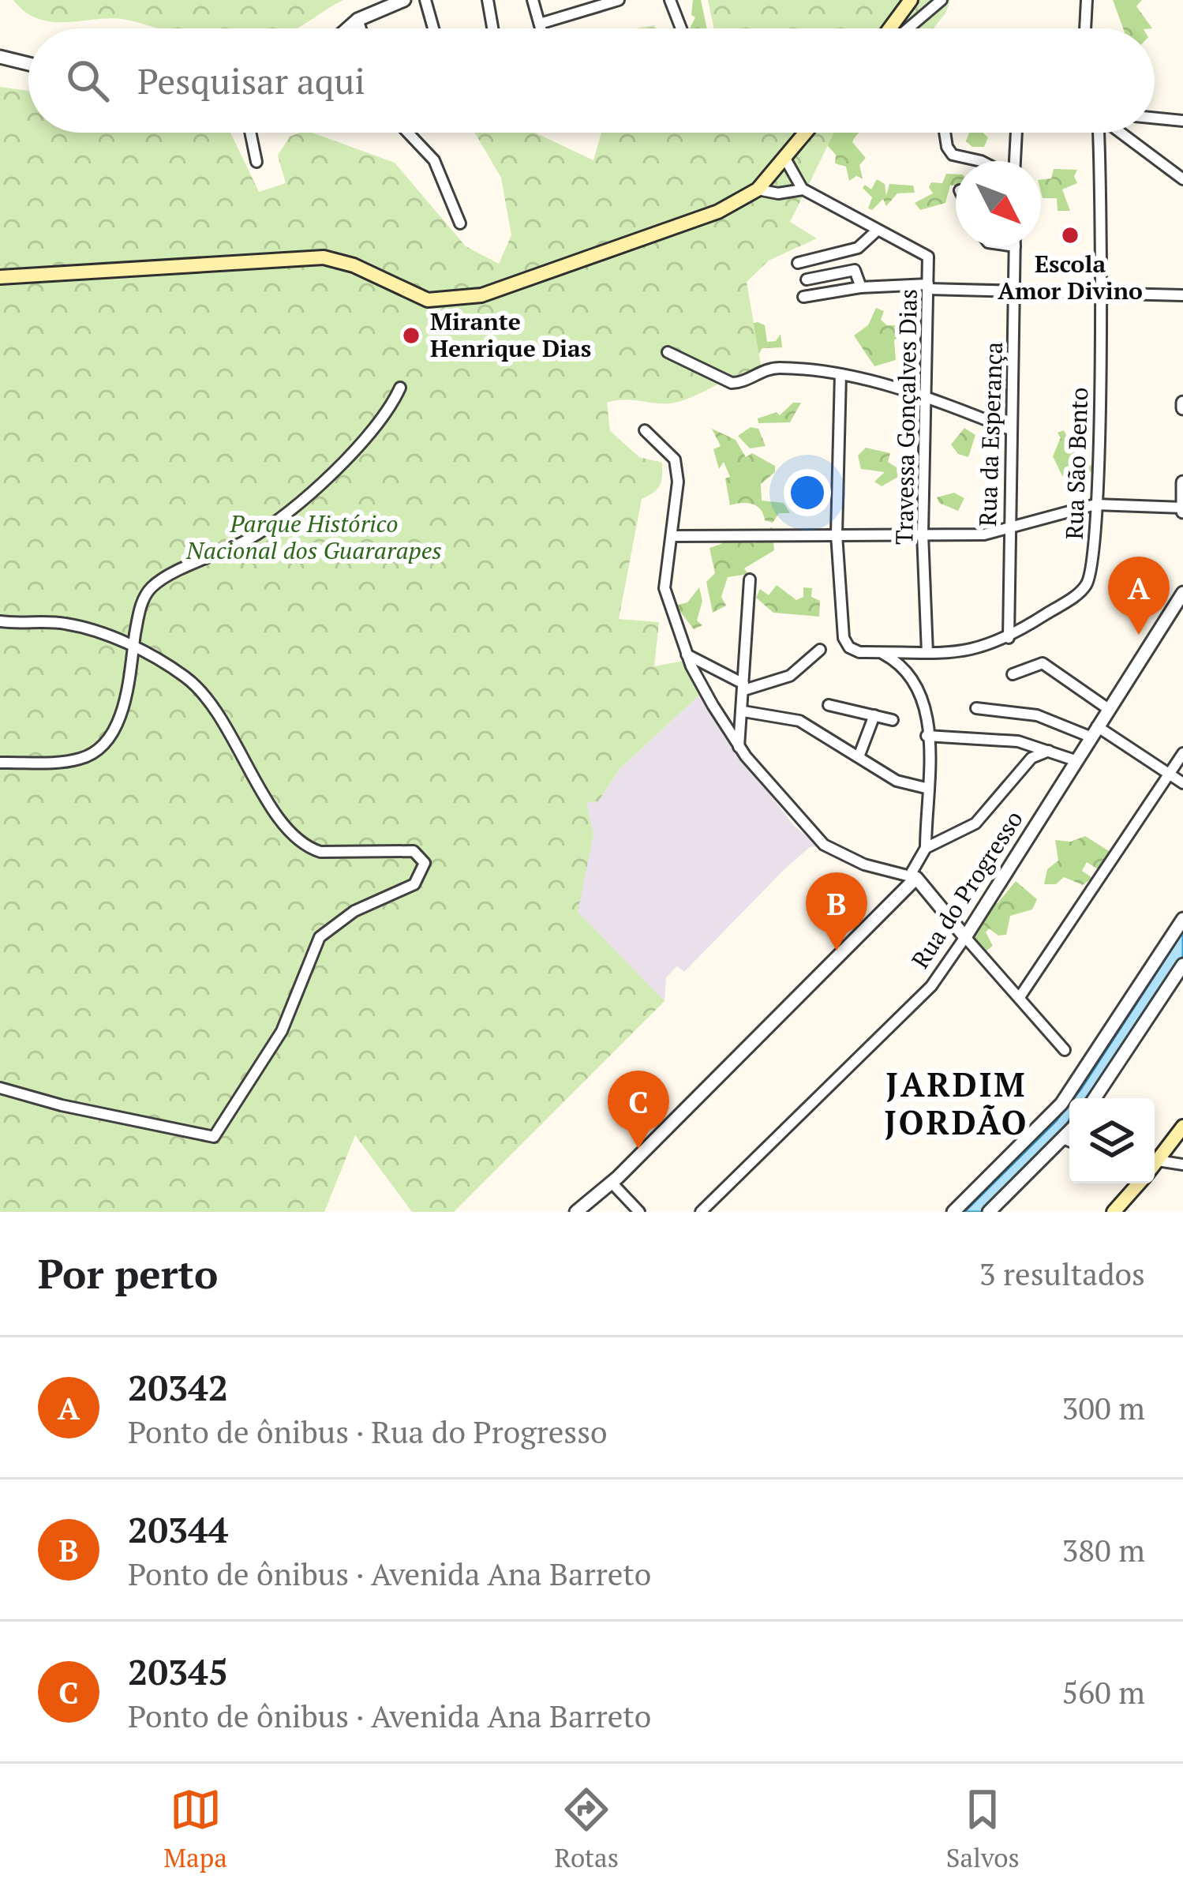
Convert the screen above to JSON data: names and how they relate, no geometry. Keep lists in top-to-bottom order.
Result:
{
  "streets": {
    "street": [
      "Travessa Gonçalves Dias",
      "Rua da Esperança",
      "Rua São Bento",
      "Rua do Progresso"
    ]
  },
  "crossings": [
    ["Travessa Gonçalves Dias", "Rua São Bento"],
    ["Rua da Esperança", "Rua São Bento"]
  ],
  "districts": ["JARDIM JORDÃO"],
  "parks": ["Parque Histórico Nacional dos Guararapes"],
  "places": ["Escola Amor Divino", "Mirante Henrique Dias"],
  "north": "bottom right",
  "page": {
    "search": "Pesquisar aqui",
    "pins": ["A", "B", "C"],
    "heading": ["Por perto", "3 resultados"],
    "list": [
      {
        "mark": "A",
        "name": "20342",
        "note": "Ponto de ônibus · Rua do Progresso",
        "value": "300 m"
      },
      {
        "mark": "B",
        "name": "20344",
        "note": "Ponto de ônibus · Avenida Ana Barreto",
        "value": "380 m"
      },
      {
        "mark": "C",
        "name": "20345",
        "note": "Ponto de ônibus · Avenida Ana Barreto",
        "value": "560 m"
      }
    ],
    "nav": ["Mapa", "Rotas", "Salvos"]
  }
}
